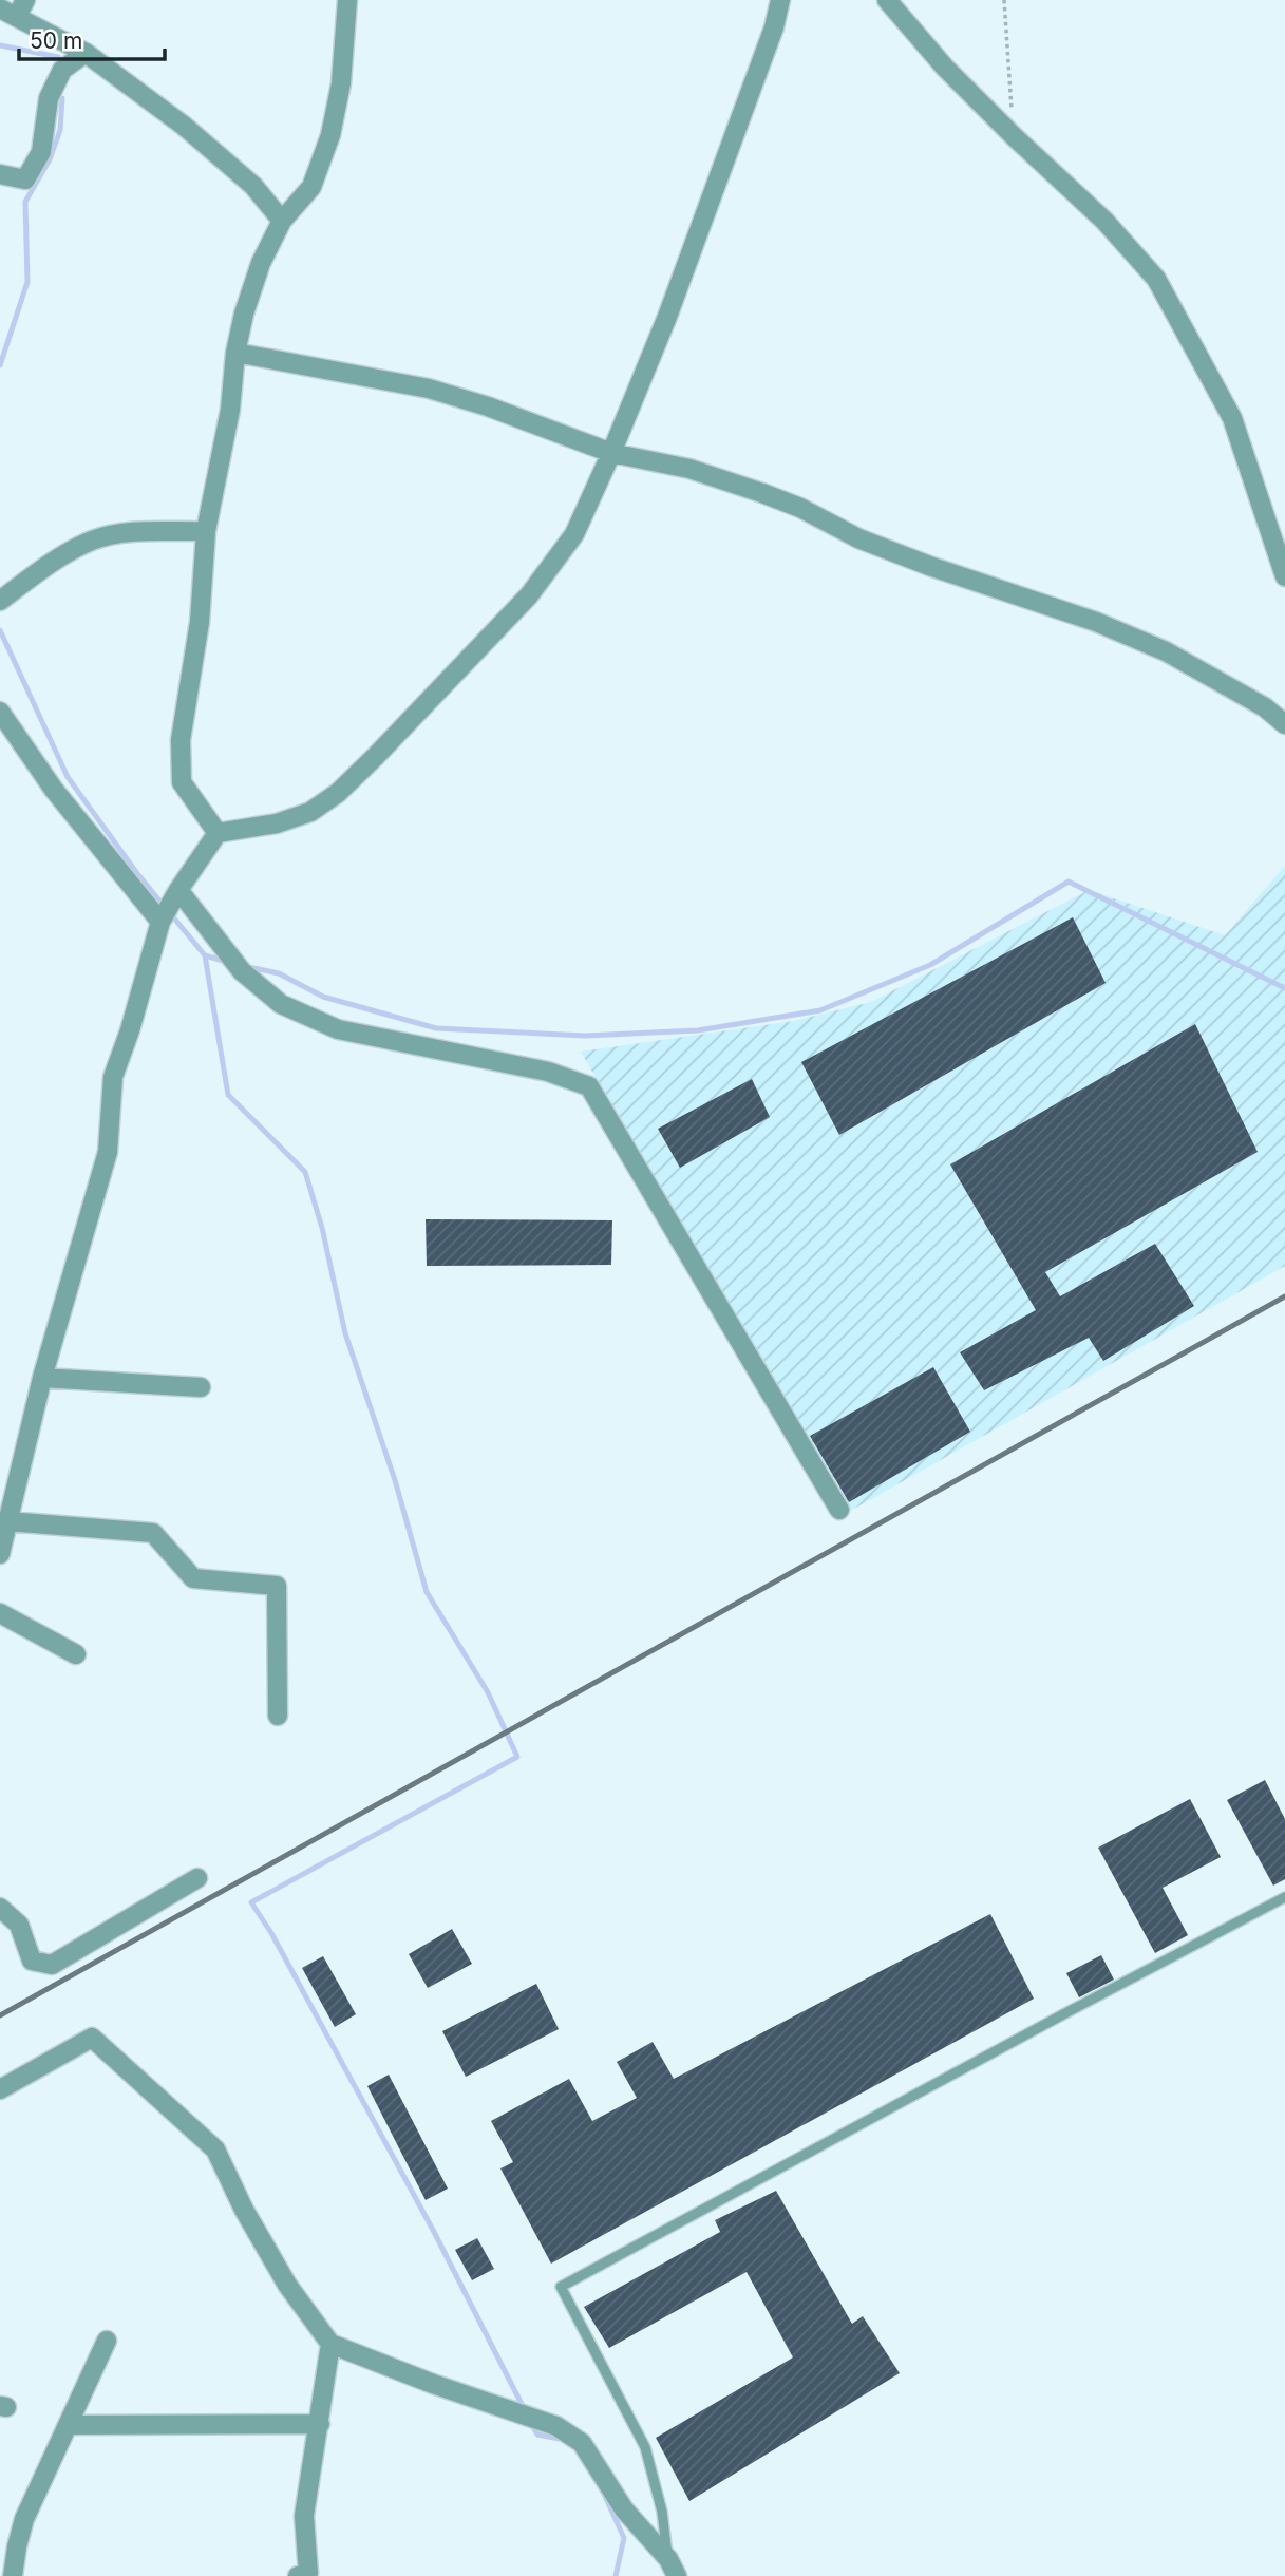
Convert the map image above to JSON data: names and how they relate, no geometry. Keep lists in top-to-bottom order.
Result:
{
  "scale_bar": "50 m"
}
